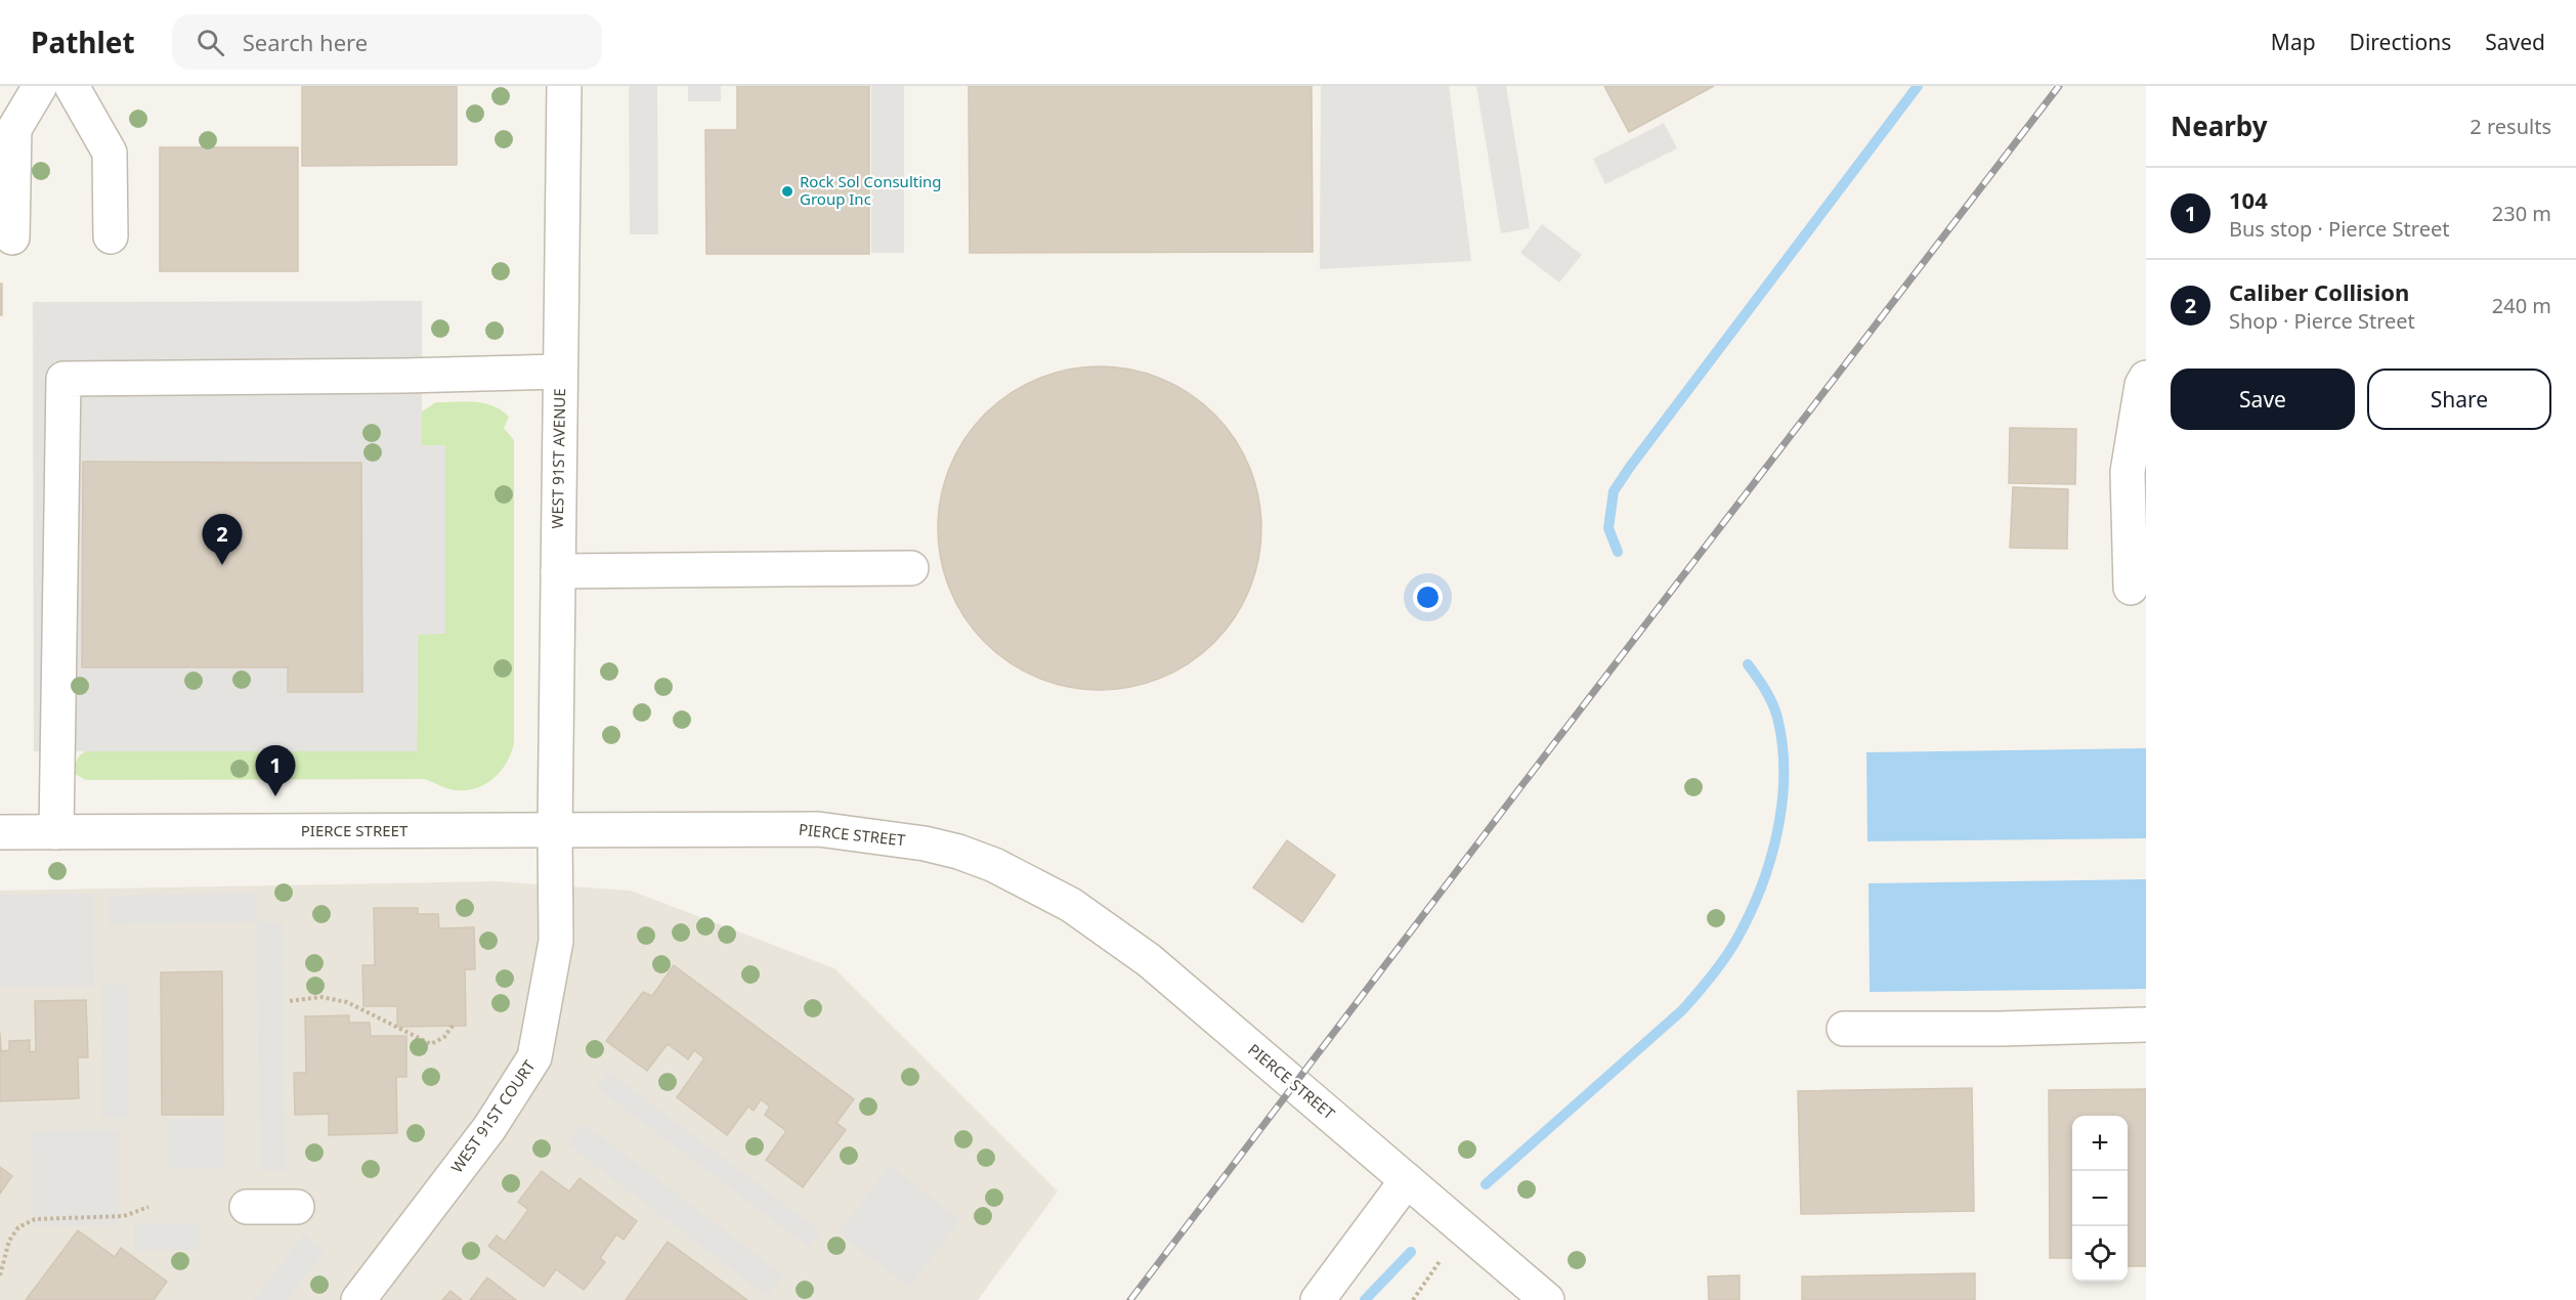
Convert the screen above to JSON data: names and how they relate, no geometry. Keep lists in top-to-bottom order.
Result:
{
  "streets": {
    "street": ["WEST 91ST AVENUE", "PIERCE STREET", "WEST 91ST COURT"]
  },
  "crossings": [
    ["WEST 91ST AVENUE", "PIERCE STREET"],
    ["WEST 91ST AVENUE", "WEST 91ST COURT"],
    ["PIERCE STREET", "WEST 91ST COURT"]
  ],
  "places": ["Rock Sol Consulting Group Inc"],
  "page": {
    "header": "Pathlet",
    "search": "Search here",
    "nav": ["Map", "Directions", "Saved"],
    "heading": ["Nearby", "2 results"],
    "list": [
      {
        "mark": "1",
        "name": "104",
        "note": "Bus stop · Pierce Street",
        "value": "230 m"
      },
      {
        "mark": "2",
        "name": "Caliber Collision",
        "note": "Shop · Pierce Street",
        "value": "240 m"
      }
    ],
    "buttons": ["Save", "Share"],
    "pins": ["2", "1"],
    "map_buttons": ["+", "−"]
  }
}
